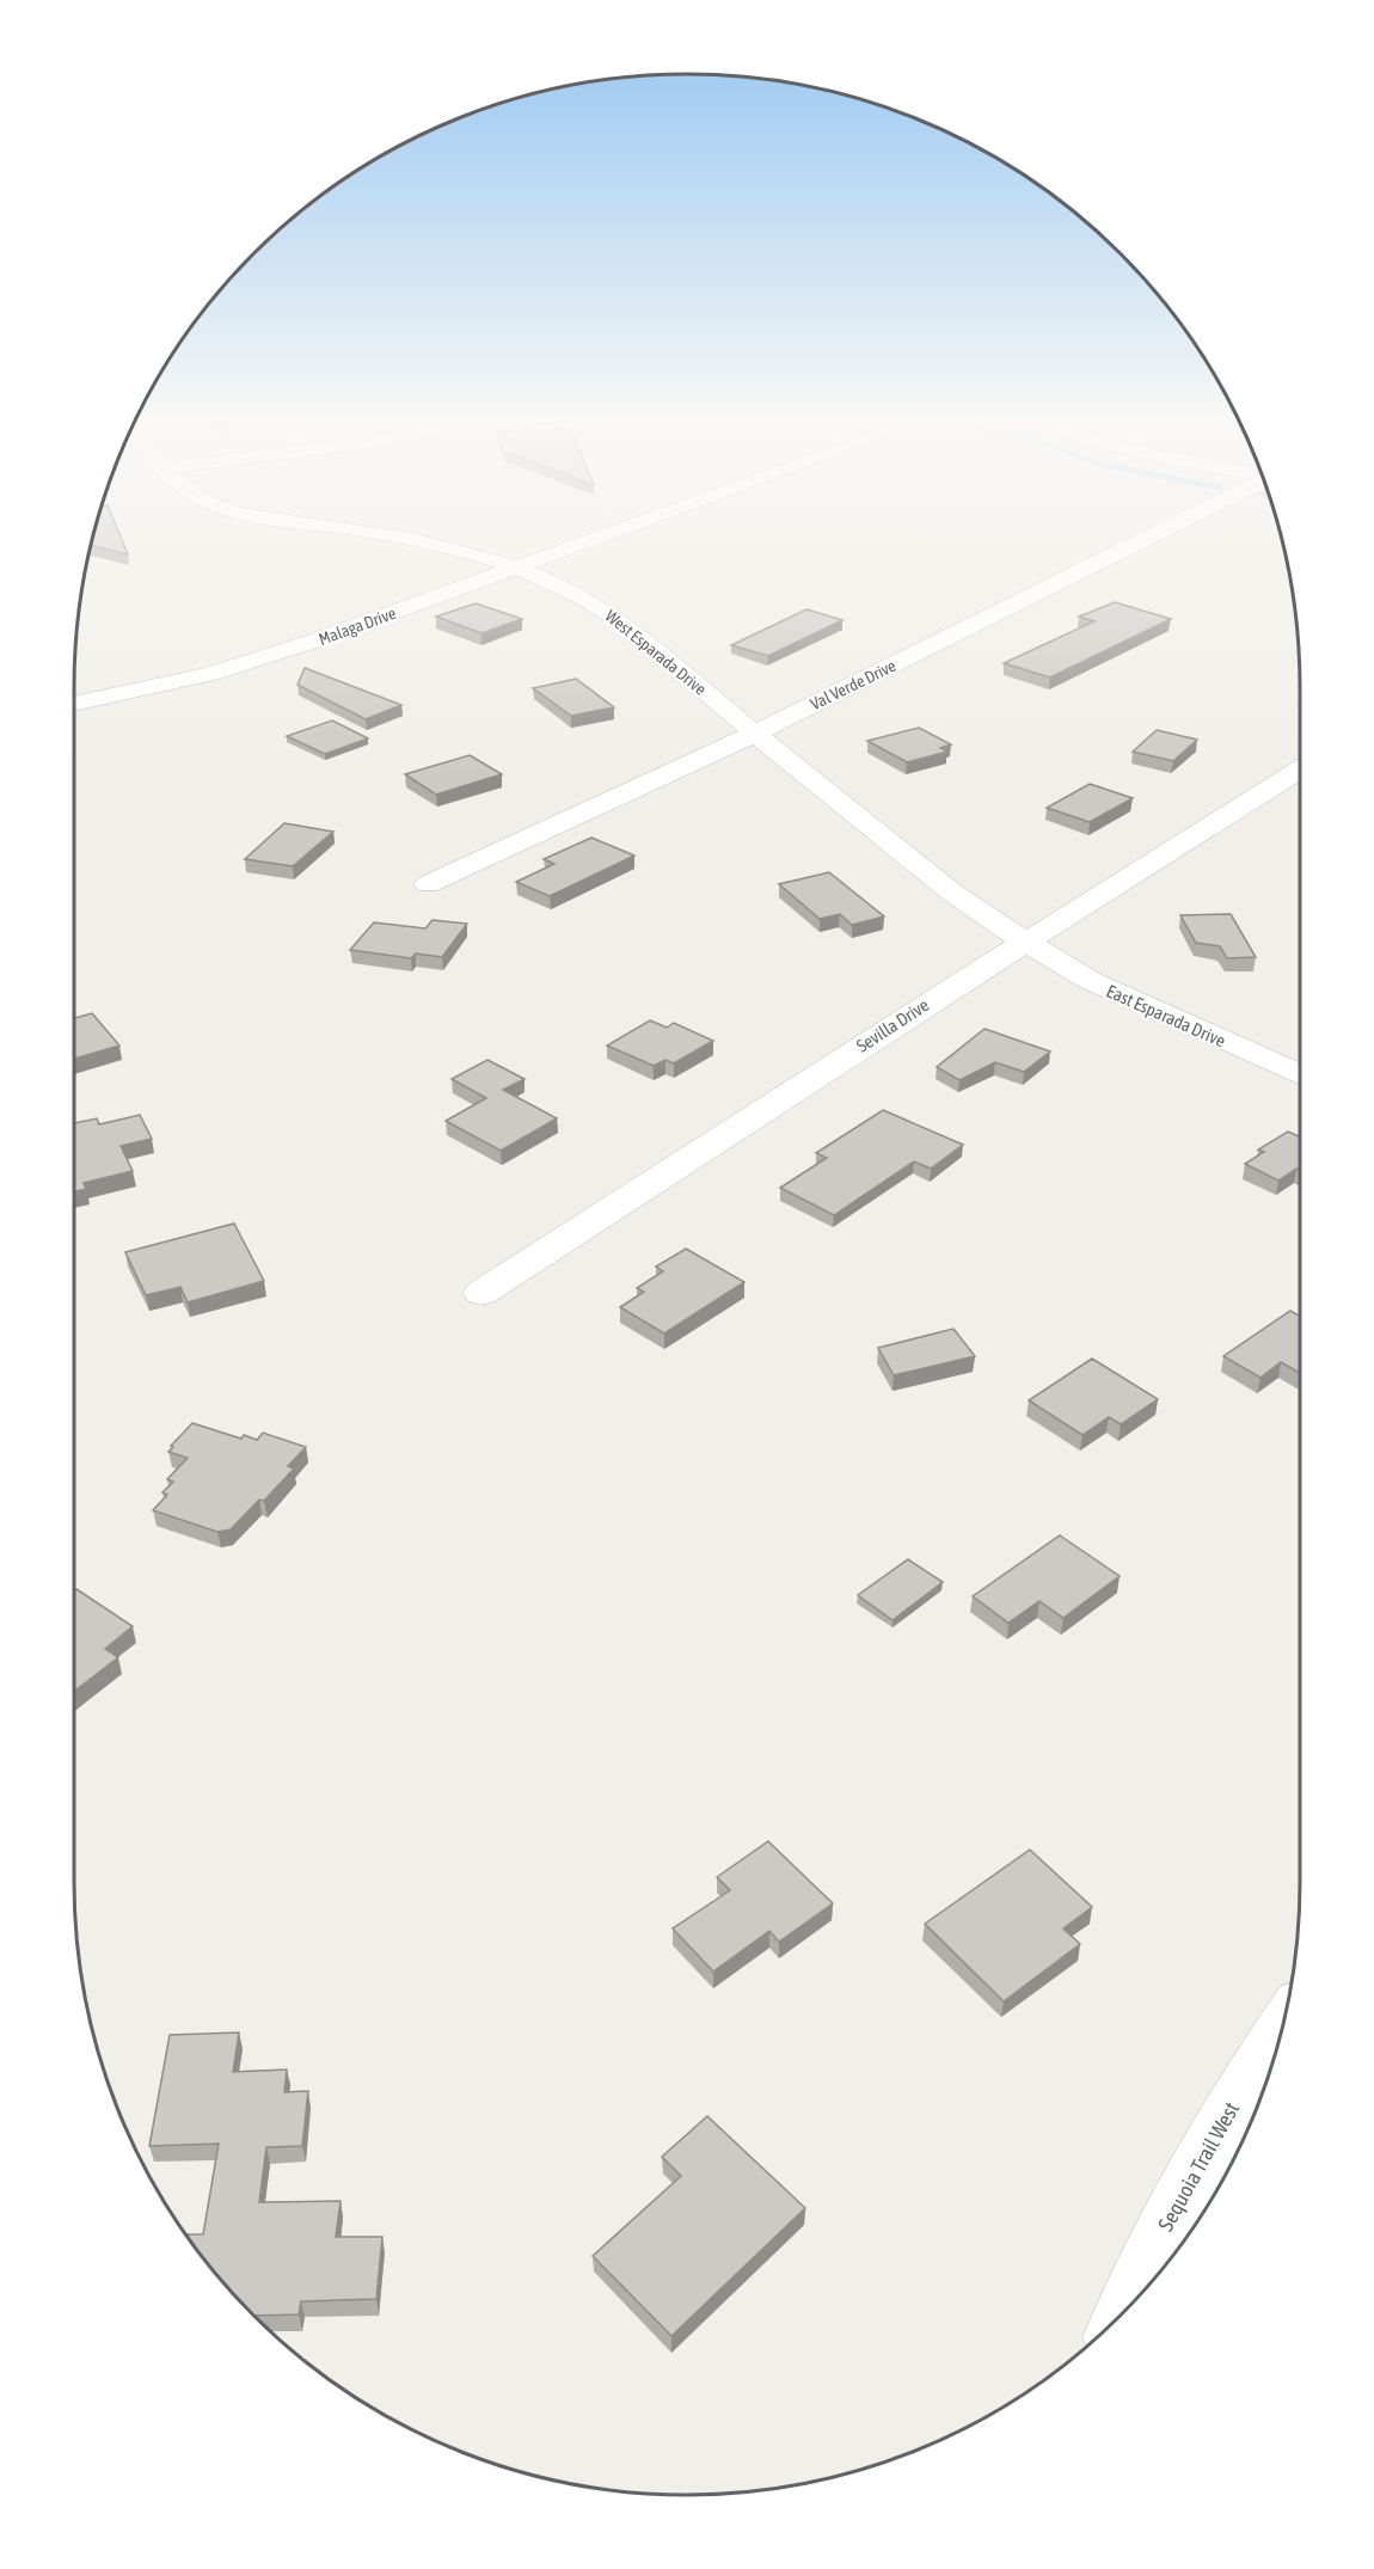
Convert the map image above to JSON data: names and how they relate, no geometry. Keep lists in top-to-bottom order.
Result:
{
  "streets": {
    "street": [
      "Malaga Drive",
      "West Esparada Drive",
      "Val Verde Drive",
      "East Esparada Drive",
      "Sevilla Drive",
      "Sequoia Trail West"
    ]
  },
  "crossings": [
    ["Malaga Drive", "West Esparada Drive"],
    ["West Esparada Drive", "Val Verde Drive"],
    ["West Esparada Drive", "East Esparada Drive"],
    ["West Esparada Drive", "Sevilla Drive"],
    ["East Esparada Drive", "Sevilla Drive"]
  ]
}
